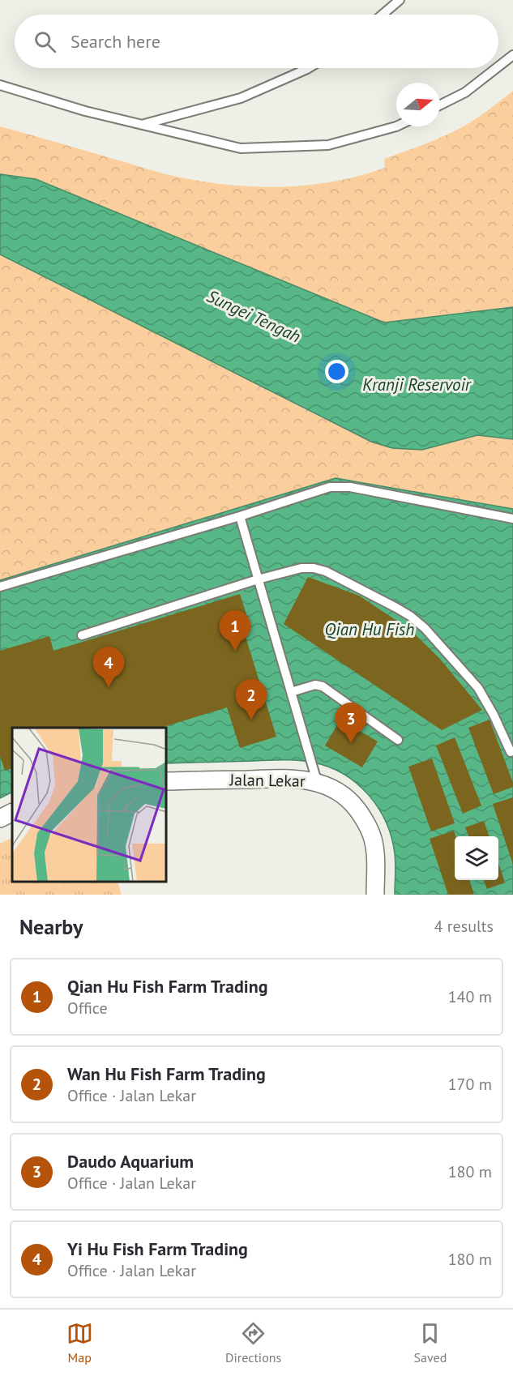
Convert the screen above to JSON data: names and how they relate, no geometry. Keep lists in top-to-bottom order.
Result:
{
  "streets": {
    "street": ["Jalan Lekar"]
  },
  "water": ["Sungei Tengah", "Kranji Reservoir", "Qian Hu Fish"],
  "north": "right",
  "page": {
    "search": "Search here",
    "pins": [
      "1",
      "4",
      "2",
      "3"
    ],
    "heading": ["Nearby", "4 results"],
    "list": [
      {
        "mark": "1",
        "name": "Qian Hu Fish Farm Trading",
        "note": "Office",
        "value": "140 m"
      },
      {
        "mark": "2",
        "name": "Wan Hu Fish Farm Trading",
        "note": "Office · Jalan Lekar",
        "value": "170 m"
      },
      {
        "mark": "3",
        "name": "Daudo Aquarium",
        "note": "Office · Jalan Lekar",
        "value": "180 m"
      },
      {
        "mark": "4",
        "name": "Yi Hu Fish Farm Trading",
        "note": "Office · Jalan Lekar",
        "value": "180 m"
      }
    ],
    "nav": ["Map", "Directions", "Saved"]
  }
}
